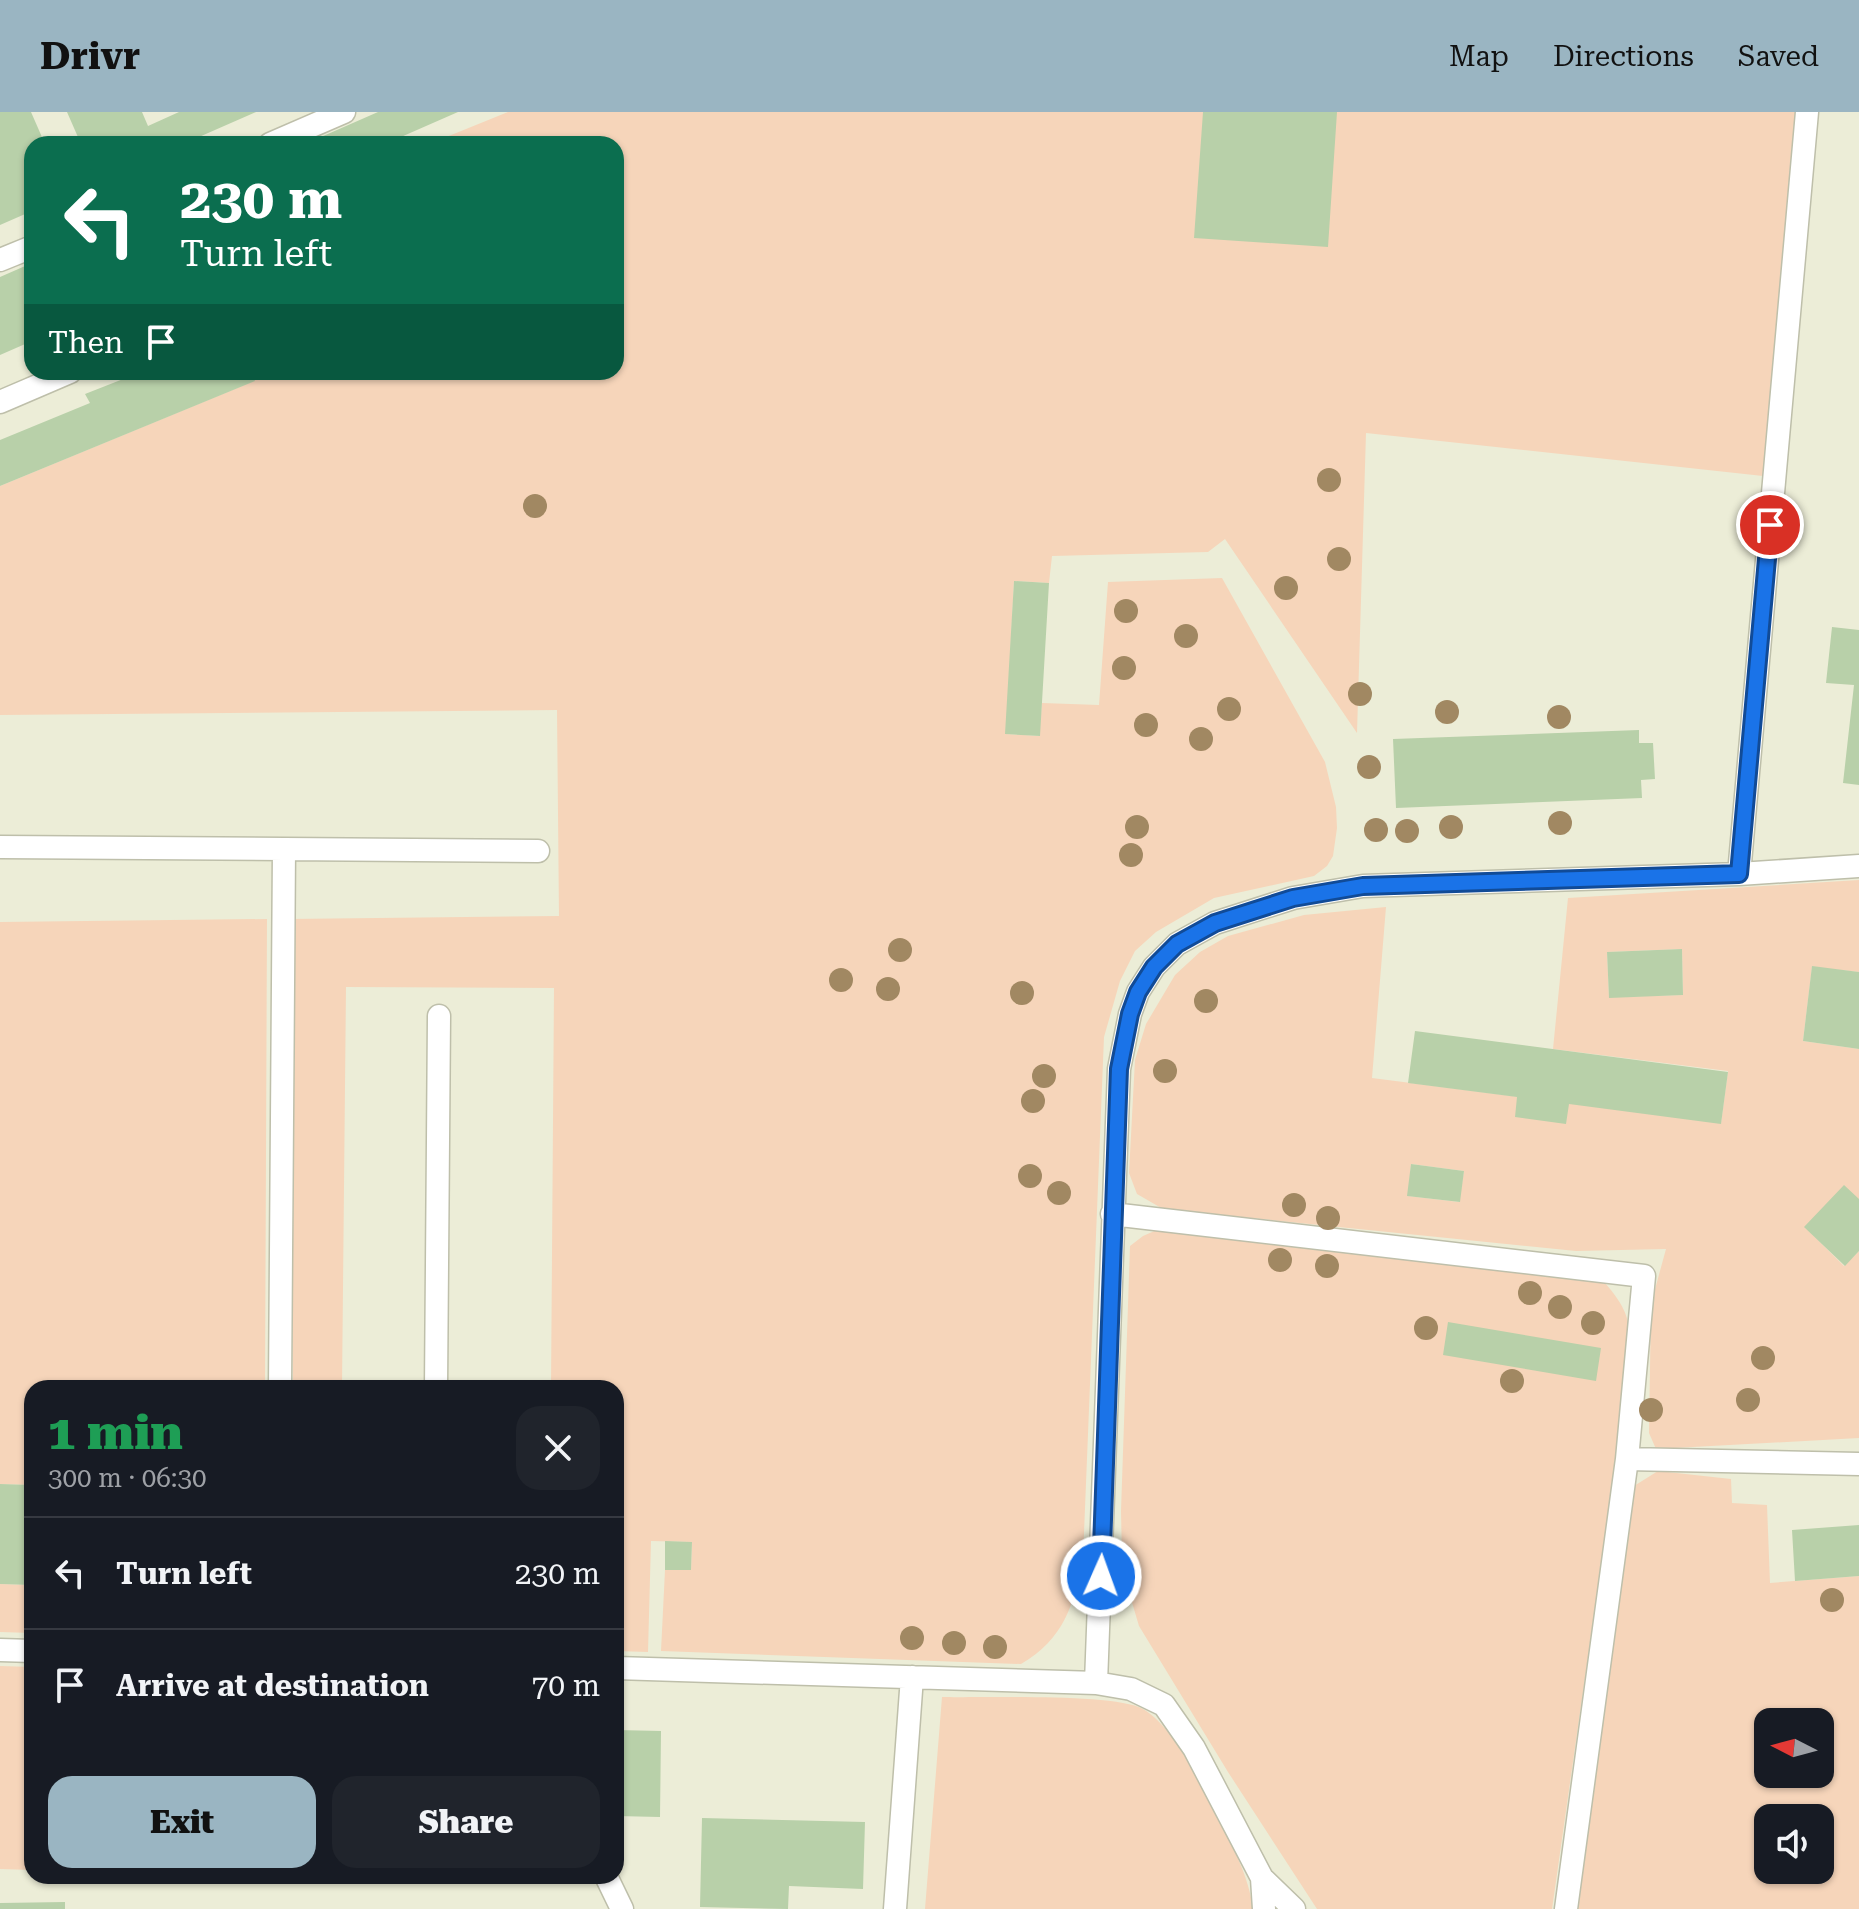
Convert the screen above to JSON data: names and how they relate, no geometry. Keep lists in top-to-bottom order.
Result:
{
  "north": "left",
  "page": {
    "header": "Drivr",
    "nav": ["Map", "Directions", "Saved"],
    "turn": ["230 m", "Turn left"],
    "then": "Then",
    "heading": ["1 min", "300 m · 06:30"],
    "list": [
      {
        "name": "Turn left",
        "value": "230 m"
      },
      {
        "name": "Arrive at destination",
        "value": "70 m"
      }
    ],
    "buttons": ["Exit", "Share"]
  }
}
